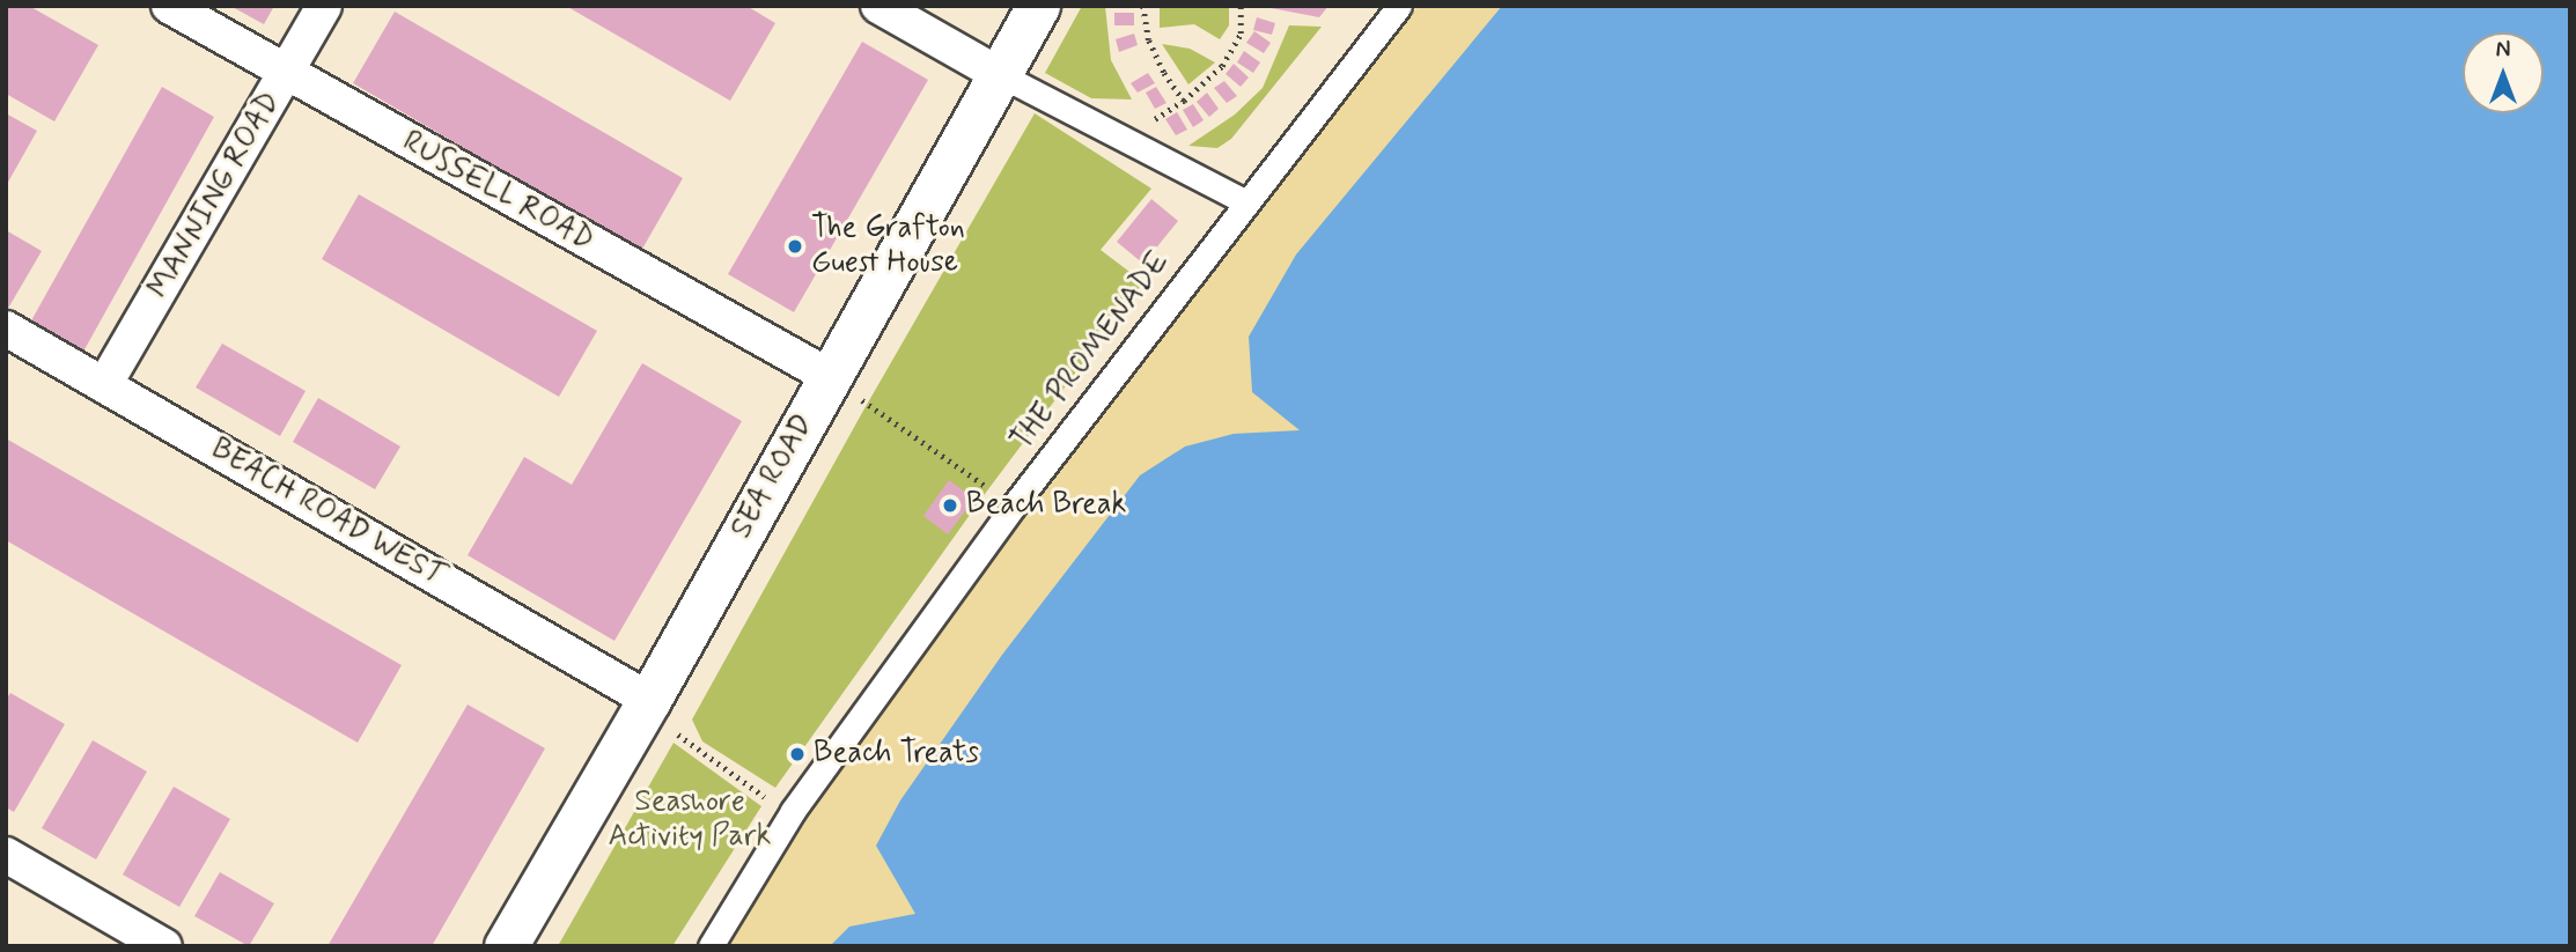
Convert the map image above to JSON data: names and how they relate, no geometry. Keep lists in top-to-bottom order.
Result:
{
  "streets": {
    "street": [
      "RUSSELL ROAD",
      "MANNING ROAD",
      "THE PROMENADE",
      "SEA ROAD",
      "BEACH ROAD WEST"
    ]
  },
  "crossings": [
    ["RUSSELL ROAD", "MANNING ROAD"],
    ["RUSSELL ROAD", "SEA ROAD"],
    ["MANNING ROAD", "BEACH ROAD WEST"],
    ["SEA ROAD", "BEACH ROAD WEST"]
  ],
  "parks": ["Seashore Activity Park"],
  "places": ["The Grafton Guest House", "Beach Break", "Beach Treats"],
  "north": "top"
}
